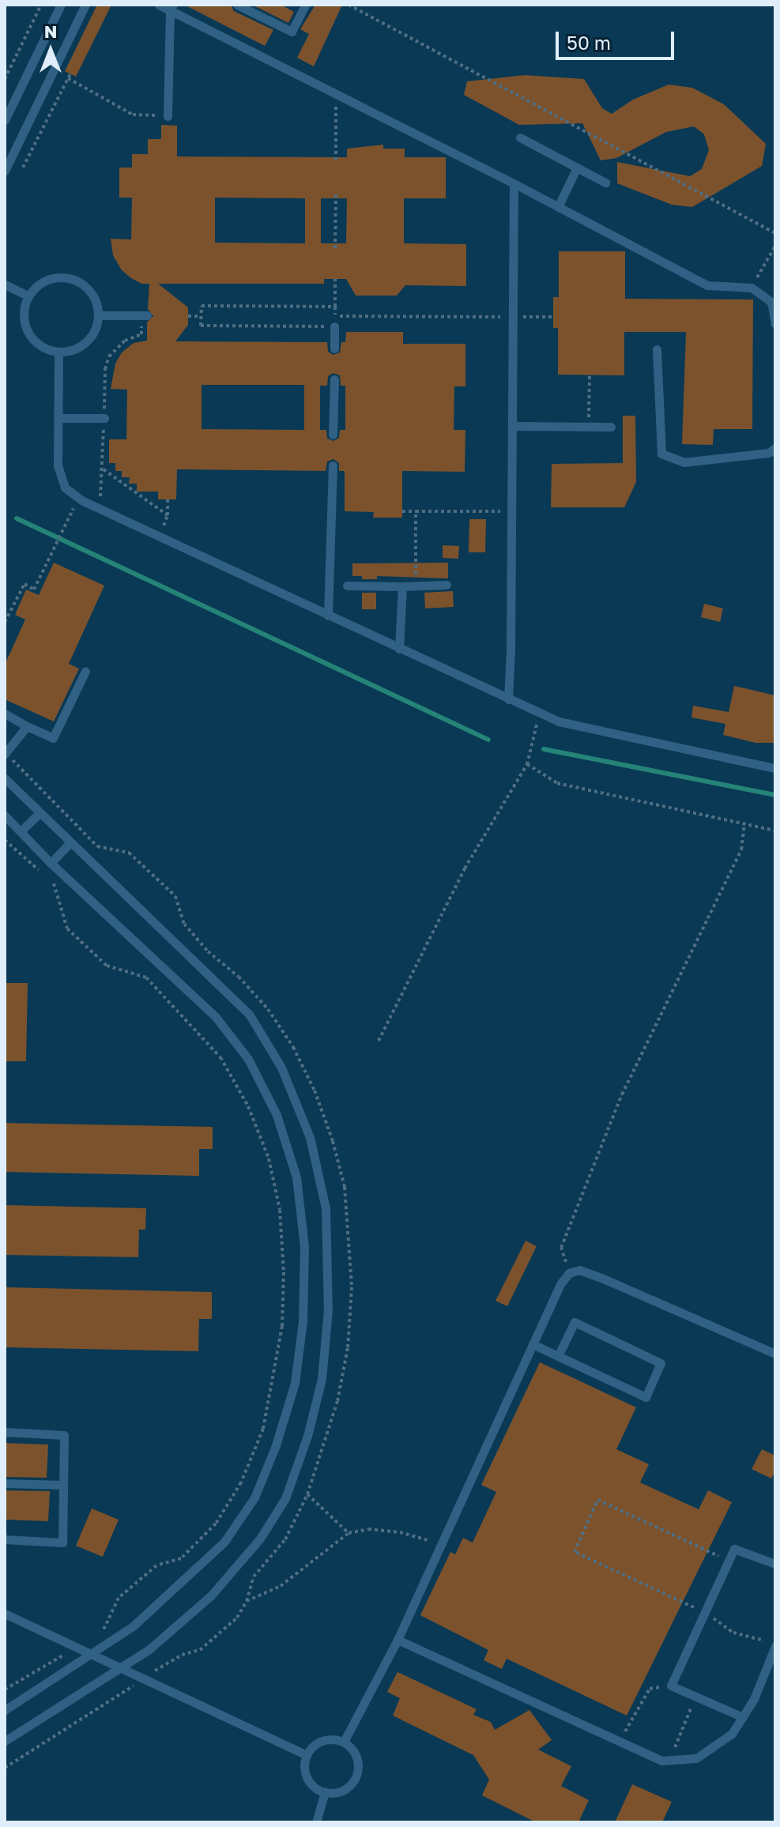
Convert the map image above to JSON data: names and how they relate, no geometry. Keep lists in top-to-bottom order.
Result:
{
  "scale_bar": "50 m",
  "north": "top"
}
